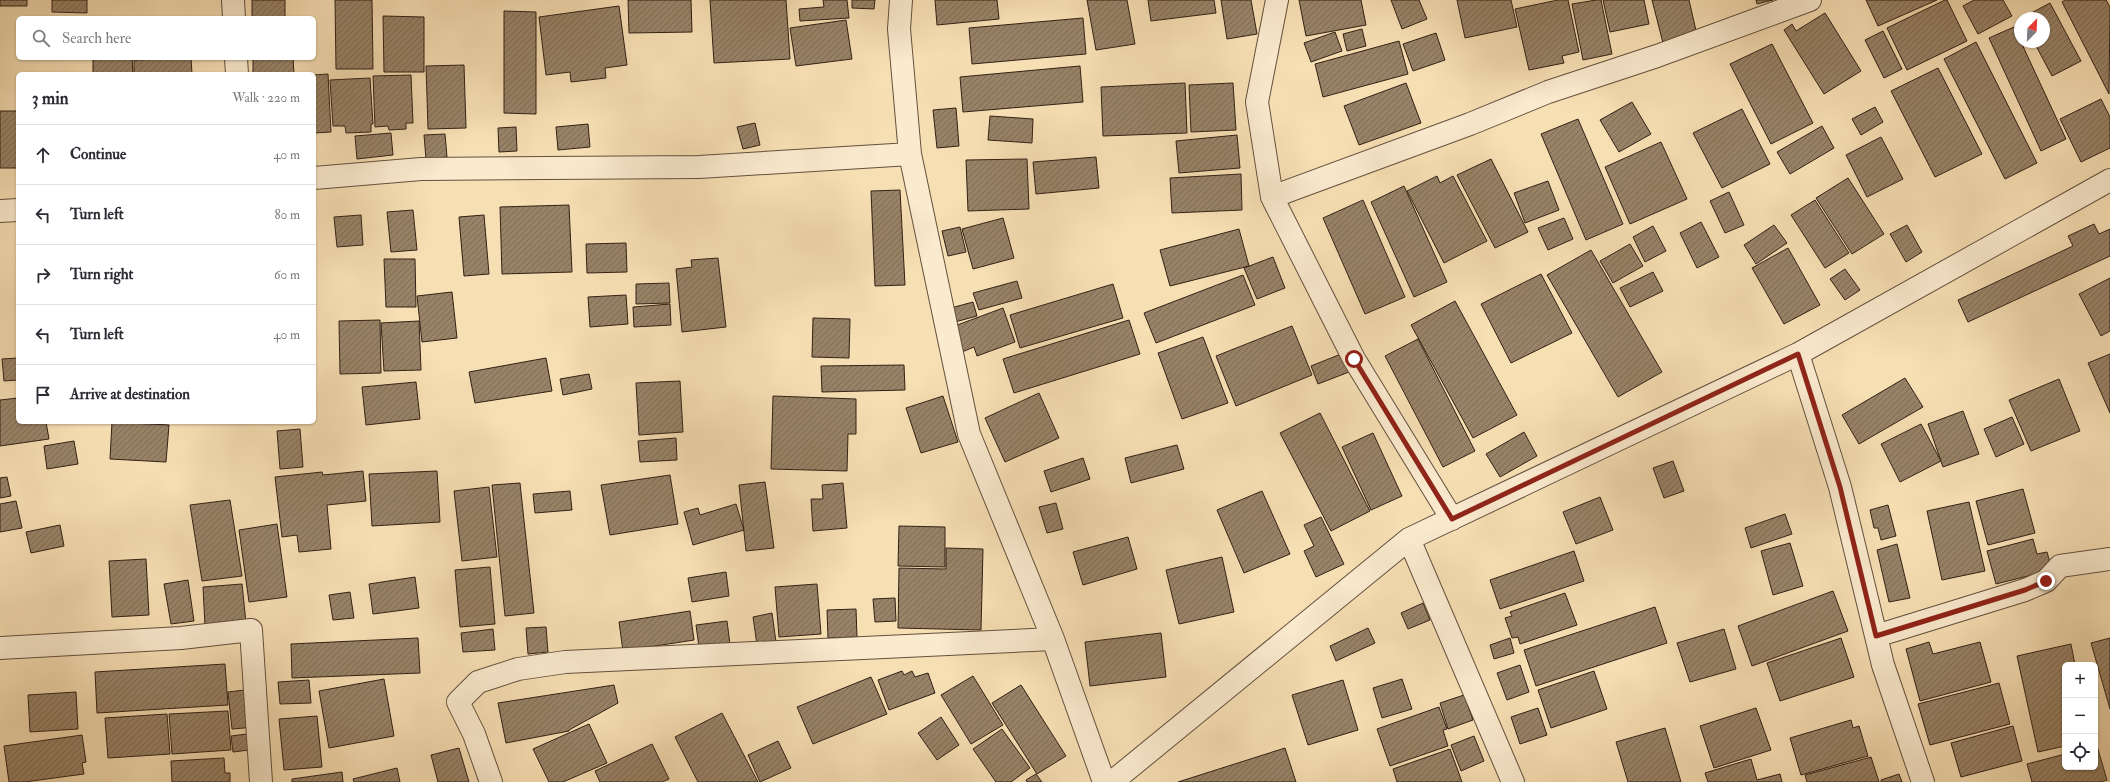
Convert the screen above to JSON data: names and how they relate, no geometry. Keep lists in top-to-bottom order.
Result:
{
  "north": "top right",
  "page": {
    "search": "Search here",
    "heading": ["3 min", "Walk · 220 m"],
    "list": [
      ["Continue", "40 m"],
      ["Turn left", "80 m"],
      ["Turn right", "60 m"],
      ["Turn left", "40 m"],
      "Arrive at destination"
    ],
    "map_buttons": ["+", "−"]
  }
}
